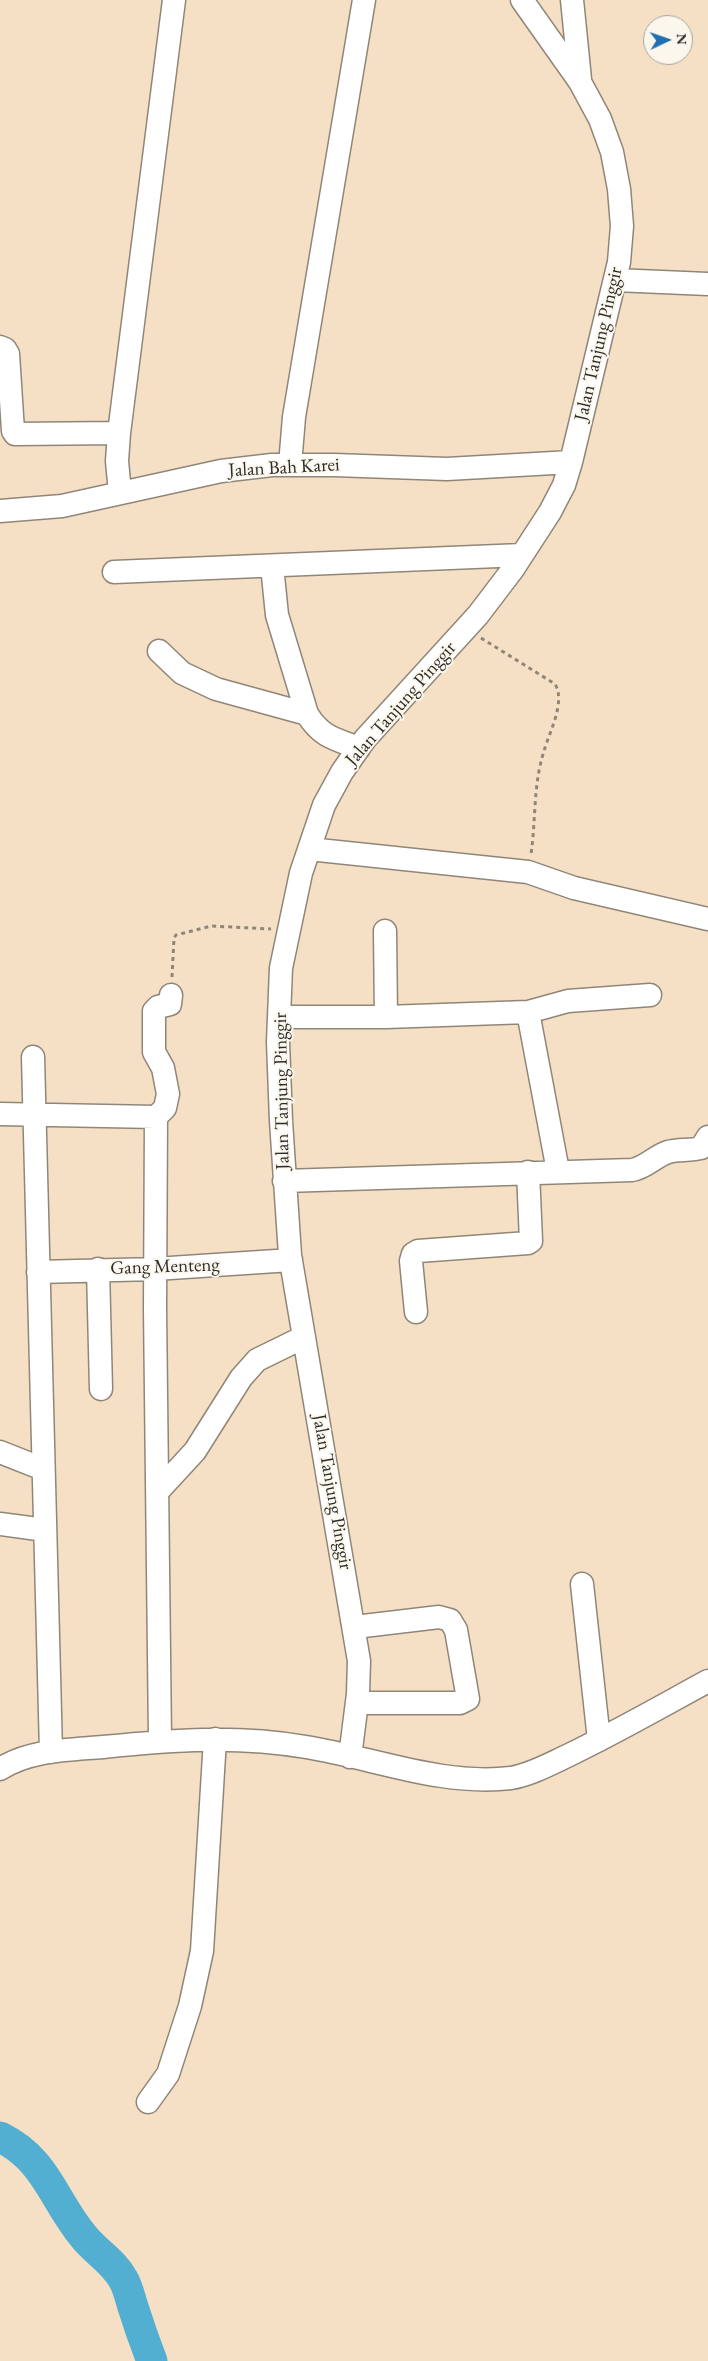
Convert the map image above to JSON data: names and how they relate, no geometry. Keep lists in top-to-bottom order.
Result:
{
  "streets": {
    "street": ["Jalan Tanjung Pinggir", "Jalan Bah Karei", "Gang Menteng"]
  },
  "crossings": [
    ["Jalan Tanjung Pinggir", "Jalan Bah Karei"],
    ["Jalan Tanjung Pinggir", "Gang Menteng"]
  ],
  "north": "right"
}
